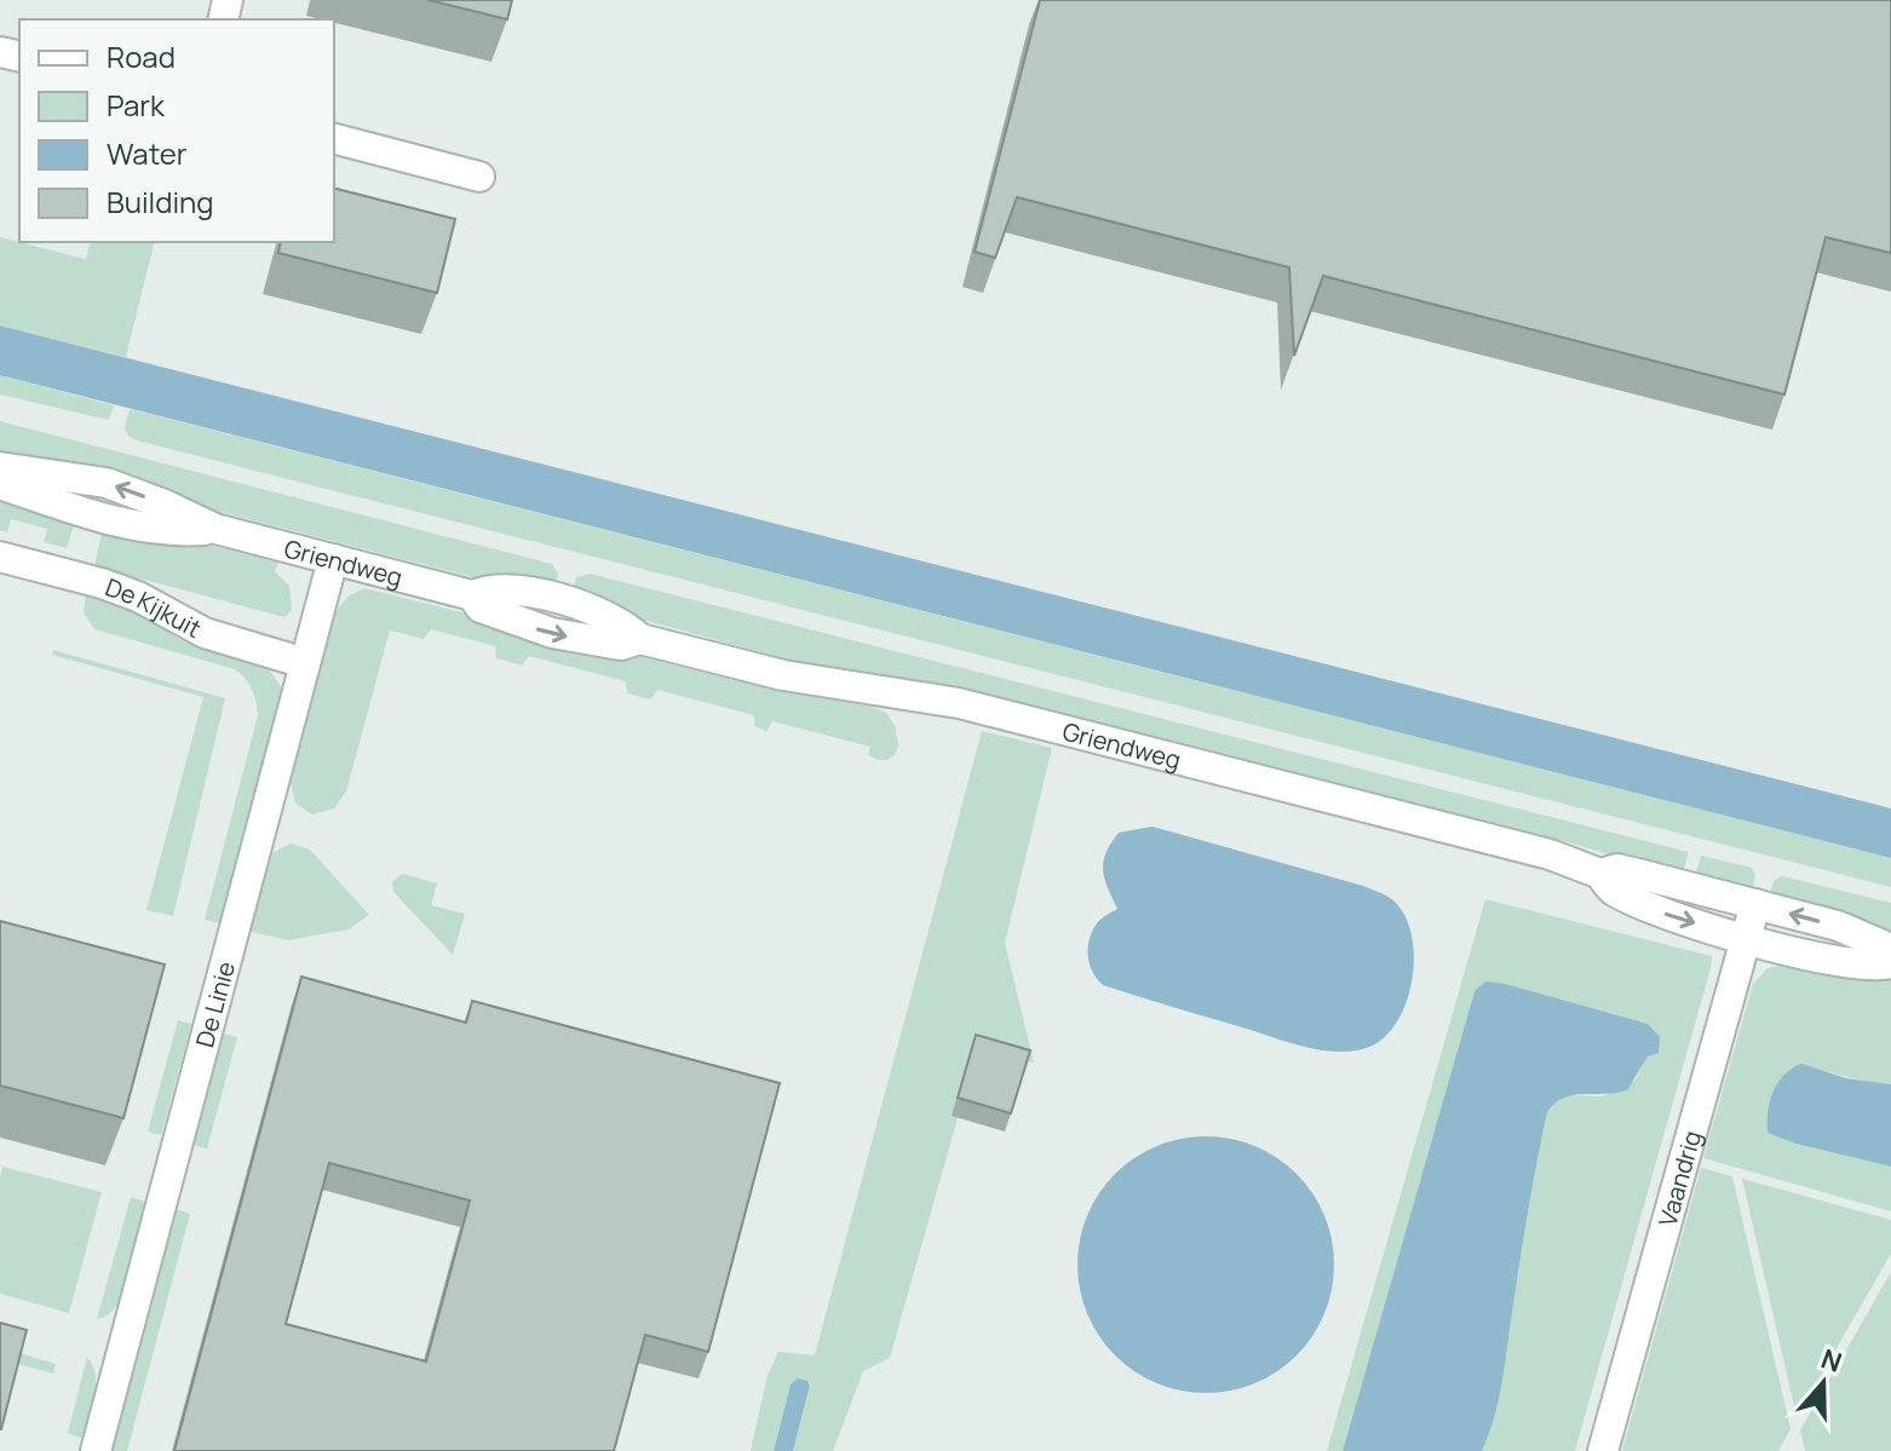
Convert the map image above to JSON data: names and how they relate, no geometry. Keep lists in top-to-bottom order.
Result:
{
  "streets": {
    "street": [
      "Griendweg",
      "De Kijkuit",
      "De Linie",
      "Vaandrig"
    ]
  },
  "crossings": [
    ["Griendweg", "De Linie"],
    ["Griendweg", "Vaandrig"],
    ["De Kijkuit", "De Linie"]
  ],
  "legend": [
    "Road",
    "Park",
    "Water",
    "Building"
  ],
  "north": "top"
}
